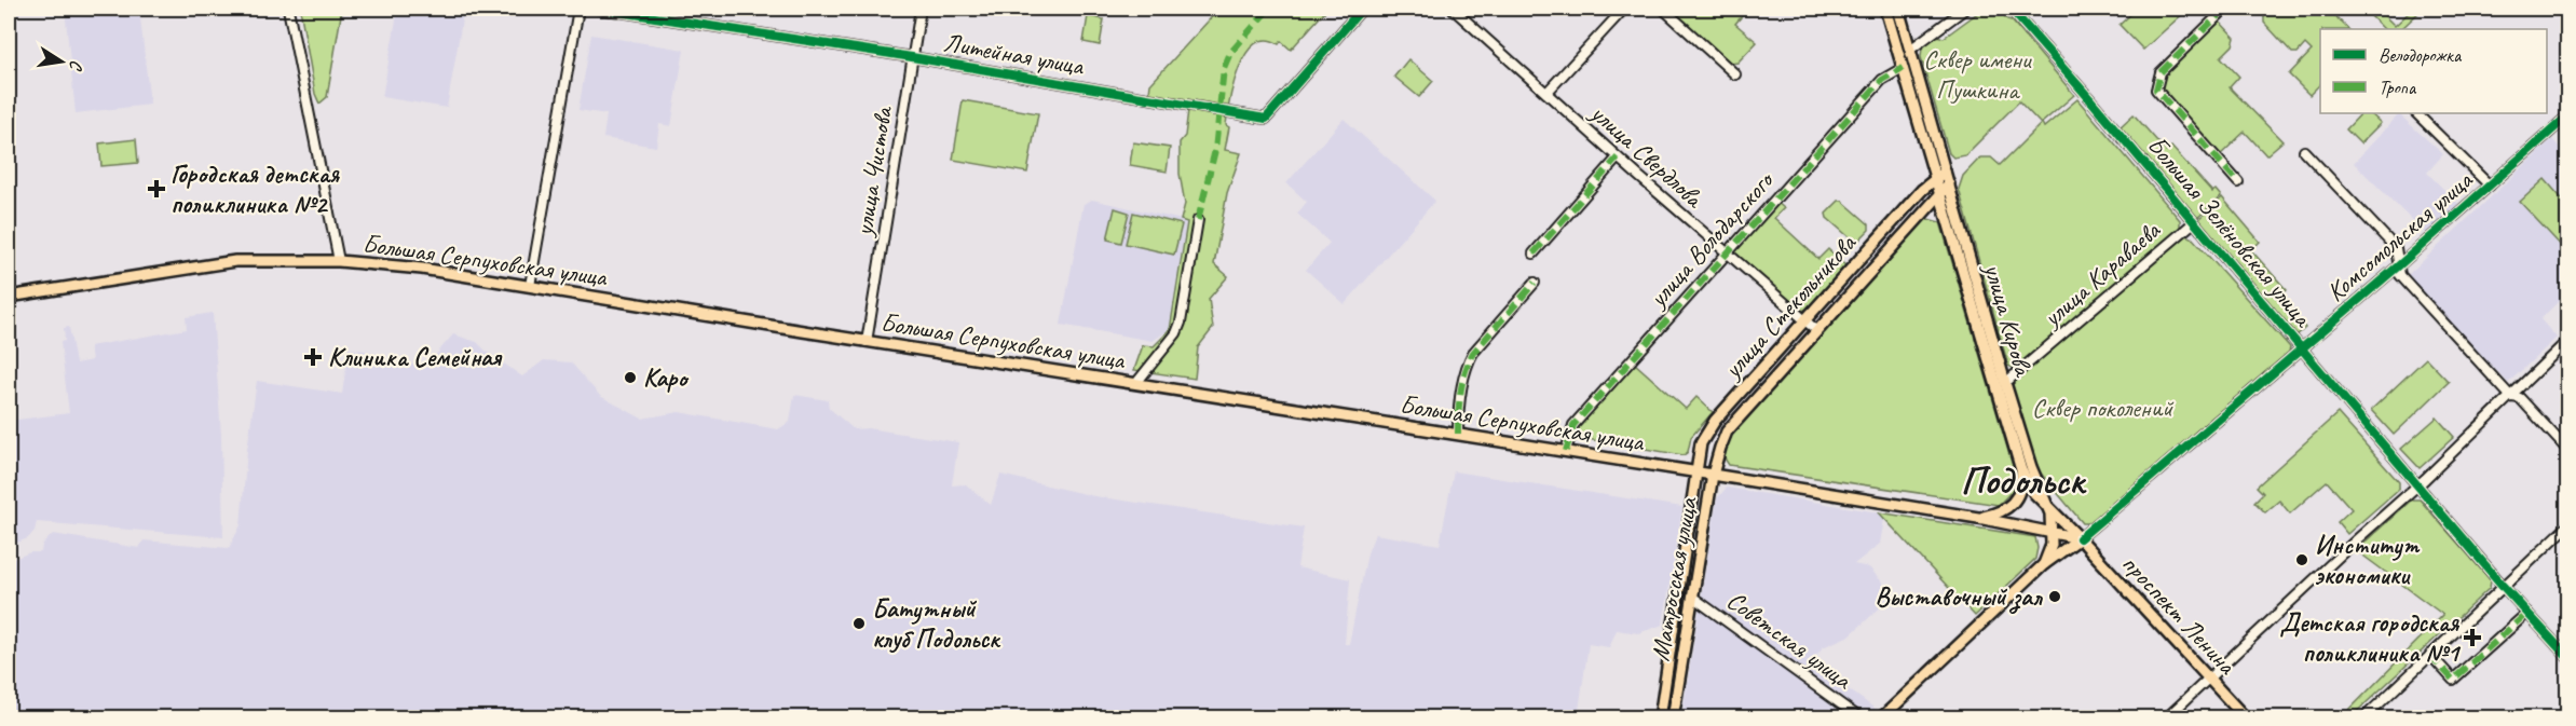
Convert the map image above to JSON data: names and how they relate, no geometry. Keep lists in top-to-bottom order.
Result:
{
  "streets": {
    "main road": [
      "Большая Серпуховская улица",
      "улица Стекольникова",
      "улица Кирова",
      "Матросская улица",
      "проспект Ленина"
    ],
    "street": [
      "Литейная улица",
      "улица Свердлова",
      "улица Чистова",
      "Большая Зелёновская улица",
      "Комсомольская улица",
      "улица Володарского",
      "улица Караваева",
      "Советская улица"
    ]
  },
  "crossings": [
    ["Литейная улица", "улица Чистова"],
    ["улица Свердлова", "улица Володарского"],
    ["улица Свердлова", "улица Стекольникова"],
    ["улица Чистова", "Большая Серпуховская улица"],
    ["Большая Зелёновская улица", "Комсомольская улица"],
    ["Большая Зелёновская улица", "улица Караваева"],
    ["Комсомольская улица", "Большая Серпуховская улица"],
    ["Комсомольская улица", "проспект Ленина"],
    ["улица Володарского", "Большая Серпуховская улица"],
    ["улица Володарского", "улица Кирова"],
    ["Большая Серпуховская улица", "улица Стекольникова"],
    ["Большая Серпуховская улица", "Матросская улица"],
    ["Большая Серпуховская улица", "проспект Ленина"],
    ["улица Караваева", "улица Кирова"],
    ["улица Стекольникова", "улица Кирова"],
    ["улица Стекольникова", "Матросская улица"],
    ["улица Кирова", "проспект Ленина"],
    ["Матросская улица", "Советская улица"]
  ],
  "districts": ["Подольск"],
  "parks": ["Сквер имени Пушкина", "Сквер поколений"],
  "places": {
    "health": ["Городская детская поликлиника №2", "Клиника Семейная", "Детская городская поликлиника №1"],
    "other": [
      "Каро",
      "Институт экономики",
      "Выставочный зал",
      "Батутный клуб Подольск"
    ]
  },
  "legend": ["Велодорожка", "Тропа"],
  "north": "right"
}
